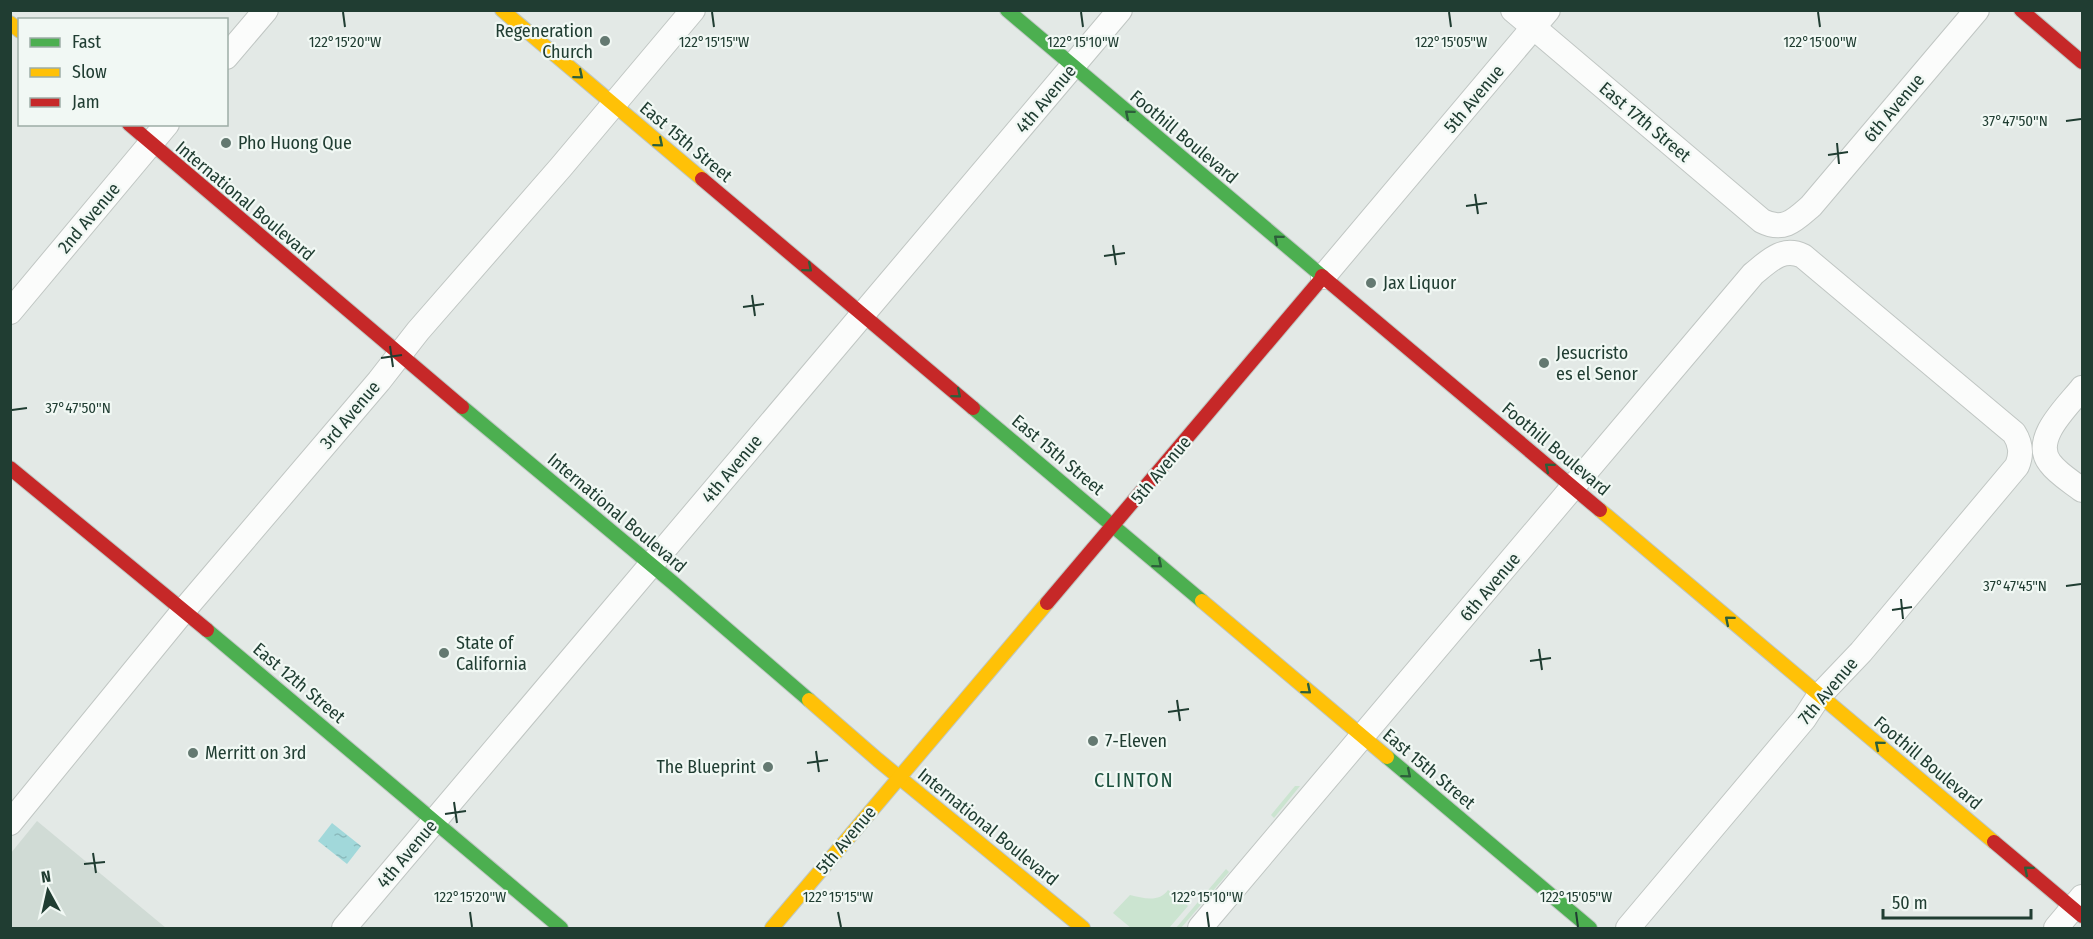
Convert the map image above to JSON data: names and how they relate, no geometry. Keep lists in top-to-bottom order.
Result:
{
  "streets": {
    "main road": [
      "5th Avenue",
      "Foothill Boulevard",
      "East 15th Street",
      "International Boulevard",
      "East 12th Street"
    ],
    "street": [
      "4th Avenue",
      "6th Avenue",
      "East 17th Street",
      "2nd Avenue",
      "3rd Avenue",
      "7th Avenue"
    ]
  },
  "crossings": [
    ["4th Avenue", "Foothill Boulevard"],
    ["4th Avenue", "East 15th Street"],
    ["4th Avenue", "International Boulevard"],
    ["4th Avenue", "East 12th Street"],
    ["5th Avenue", "East 17th Street"],
    ["5th Avenue", "Foothill Boulevard"],
    ["5th Avenue", "East 15th Street"],
    ["5th Avenue", "International Boulevard"],
    ["6th Avenue", "East 17th Street"],
    ["6th Avenue", "Foothill Boulevard"],
    ["6th Avenue", "East 15th Street"],
    ["6th Avenue", "7th Avenue"],
    ["Foothill Boulevard", "7th Avenue"],
    ["East 15th Street", "3rd Avenue"],
    ["International Boulevard", "2nd Avenue"],
    ["International Boulevard", "3rd Avenue"],
    ["3rd Avenue", "East 12th Street"]
  ],
  "one_way": ["Foothill Boulevard", "East 15th Street"],
  "districts": ["CLINTON"],
  "places": [
    "Regeneration Church",
    "Pho Huong Que",
    "Jax Liquor",
    "Jesucristo es el Senor",
    "State of California",
    "7-Eleven",
    "Merritt on 3rd",
    "The Blueprint"
  ],
  "legend": ["Fast", "Slow", "Jam"],
  "scale_bar": "50 m",
  "north": "top",
  "coordinates": [
    "122°15'20\"W",
    "122°15'15\"W",
    "122°15'10\"W",
    "122°15'05\"W",
    "122°15'00\"W",
    "37°47'50\"N",
    "37°47'45\"N"
  ]
}
